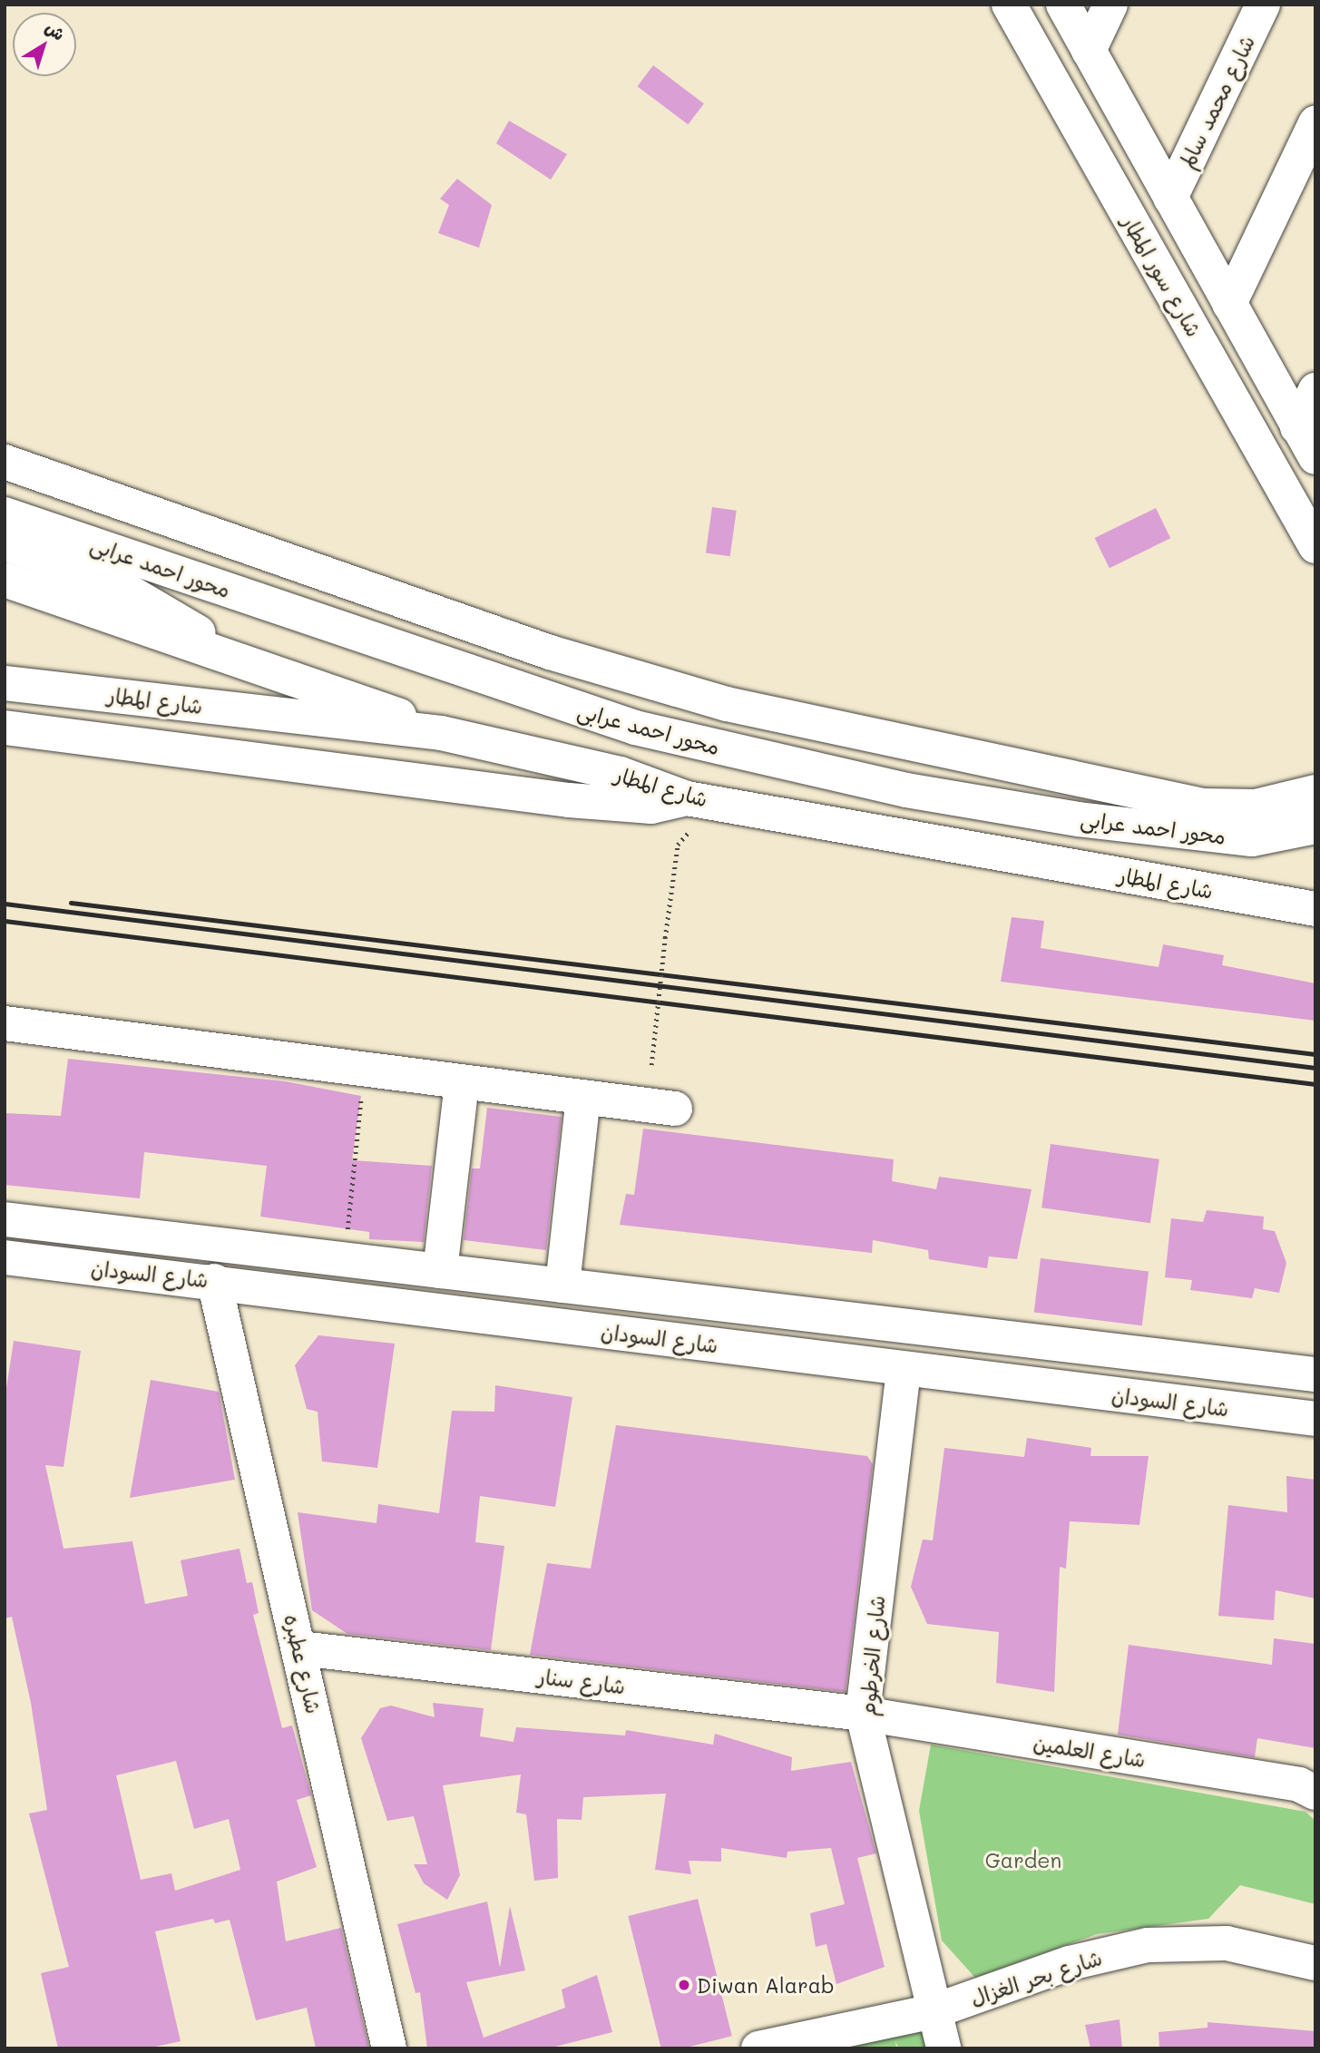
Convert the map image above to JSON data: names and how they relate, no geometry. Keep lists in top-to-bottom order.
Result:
{
  "streets": {
    "main road": [
      "شارع محمد سالم",
      "شارع سور المطار",
      "محور احمد عرابى",
      "شارع المطار",
      "شارع السودان",
      "شارع الخرطوم",
      "شارع عطبره",
      "شارع سنار",
      "شارع العلمين",
      "شارع بحر الغزال"
    ]
  },
  "crossings": [
    ["شارع السودان", "شارع الخرطوم"],
    ["شارع السودان", "شارع عطبره"],
    ["شارع الخرطوم", "شارع سنار"],
    ["شارع الخرطوم", "شارع العلمين"],
    ["شارع الخرطوم", "شارع بحر الغزال"],
    ["شارع عطبره", "شارع سنار"],
    ["شارع سنار", "شارع العلمين"]
  ],
  "parks": ["Garden"],
  "places": ["Diwan Alarab"],
  "north": "top right"
}
